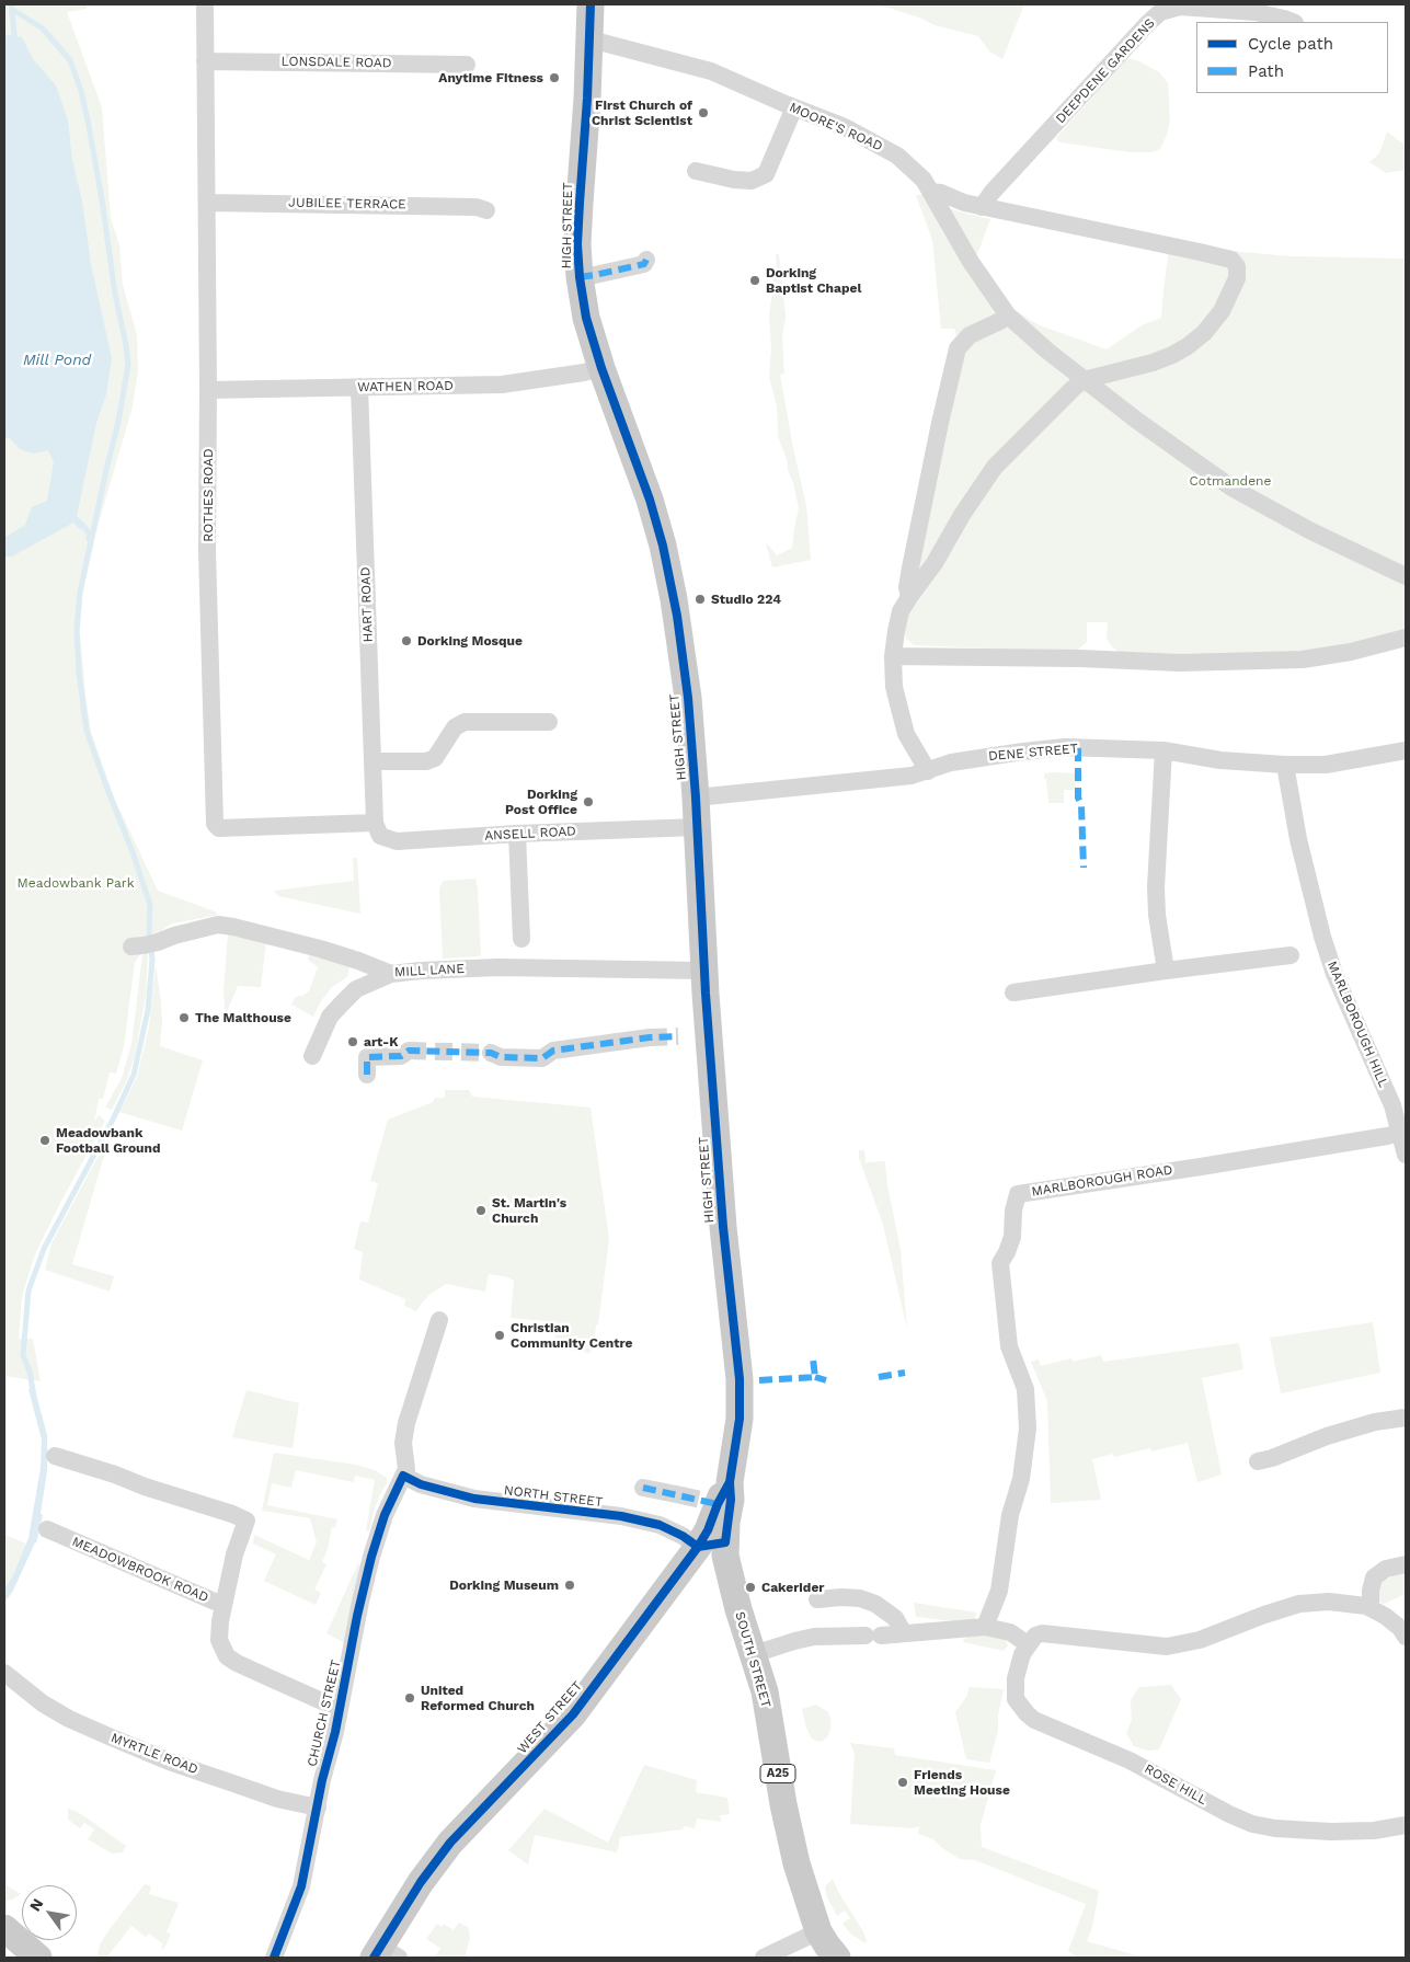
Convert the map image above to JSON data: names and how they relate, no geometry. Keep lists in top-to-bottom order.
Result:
{
  "streets": {
    "main road": [
      "HIGH STREET",
      "SOUTH STREET",
      "WEST STREET",
      "A25"
    ],
    "street": [
      "LONSDALE ROAD",
      "DEEPDENE GARDENS",
      "MOORE'S ROAD",
      "JUBILEE TERRACE",
      "WATHEN ROAD",
      "ROTHES ROAD",
      "HART ROAD",
      "DENE STREET",
      "ANSELL ROAD",
      "MILL LANE",
      "MARLBOROUGH HILL",
      "MARLBOROUGH ROAD",
      "NORTH STREET",
      "MEADOWBROOK ROAD",
      "CHURCH STREET",
      "MYRTLE ROAD",
      "ROSE HILL"
    ]
  },
  "crossings": [
    ["LONSDALE ROAD", "ROTHES ROAD"],
    ["MOORE'S ROAD", "HIGH STREET"],
    ["JUBILEE TERRACE", "ROTHES ROAD"],
    ["HIGH STREET", "WATHEN ROAD"],
    ["HIGH STREET", "DENE STREET"],
    ["HIGH STREET", "ANSELL ROAD"],
    ["HIGH STREET", "MILL LANE"],
    ["HIGH STREET", "SOUTH STREET"],
    ["HIGH STREET", "WEST STREET"],
    ["WATHEN ROAD", "ROTHES ROAD"],
    ["WATHEN ROAD", "HART ROAD"],
    ["ROTHES ROAD", "HART ROAD"],
    ["ROTHES ROAD", "ANSELL ROAD"],
    ["HART ROAD", "ANSELL ROAD"],
    ["DENE STREET", "MARLBOROUGH HILL"],
    ["MARLBOROUGH HILL", "MARLBOROUGH ROAD"],
    ["NORTH STREET", "CHURCH STREET"],
    ["NORTH STREET", "WEST STREET"],
    ["NORTH STREET", "A25"],
    ["MEADOWBROOK ROAD", "CHURCH STREET"],
    ["SOUTH STREET", "WEST STREET"],
    ["SOUTH STREET", "A25"],
    ["CHURCH STREET", "MYRTLE ROAD"],
    ["WEST STREET", "A25"]
  ],
  "water": ["Mill Pond"],
  "parks": ["Cotmandene", "Meadowbank Park"],
  "places": [
    "Anytime Fitness",
    "First Church of Christ Scientist",
    "Dorking Baptist Chapel",
    "Studio 224",
    "Dorking Mosque",
    "Dorking Post Office",
    "The Malthouse",
    "art-K",
    "Meadowbank Football Ground",
    "St. Martin's Church",
    "Christian Community Centre",
    "Dorking Museum",
    "Cakerider",
    "United Reformed Church",
    "Friends Meeting House"
  ],
  "legend": ["Cycle path", "Path"],
  "north": "top left"
}
